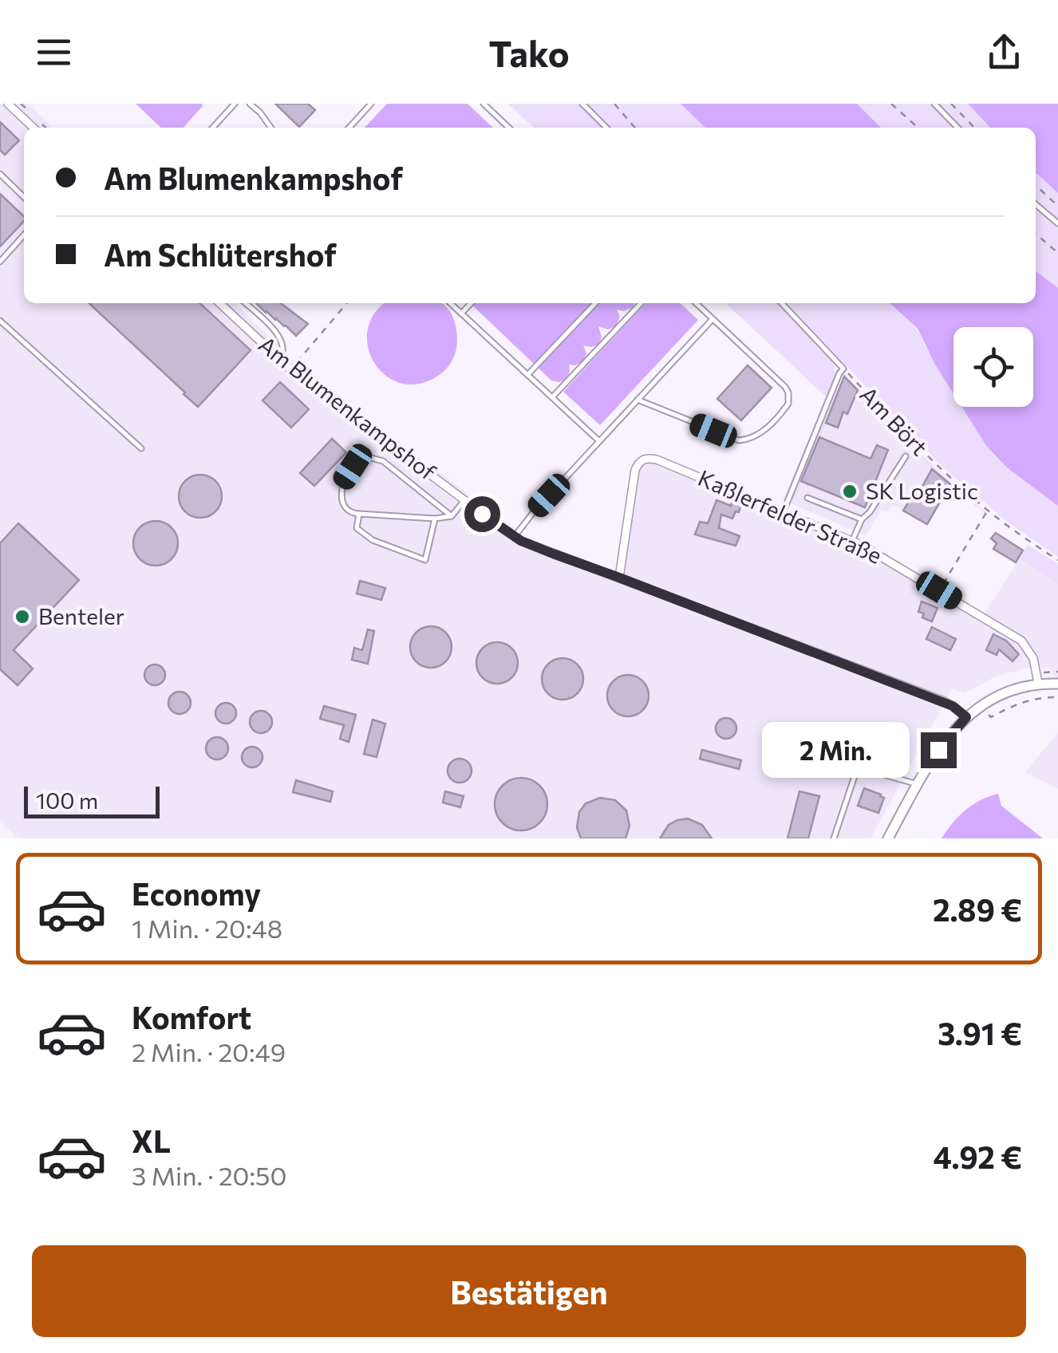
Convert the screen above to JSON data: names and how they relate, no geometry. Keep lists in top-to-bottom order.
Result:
{
  "streets": {
    "street": ["Am Blumenkampshof", "Kaßlerfelder Straße"],
    "lane": ["Am Bört"]
  },
  "crossings": [
    ["Am Blumenkampshof", "Kaßlerfelder Straße"]
  ],
  "places": ["SK Logistic", "Benteler"],
  "scale_bar": "100 m",
  "page": {
    "header": "Tako",
    "banner": ["Am Blumenkampshof", "Am Schlütershof"],
    "bubble": "2 Min.",
    "scale": "100 m",
    "list": [
      {
        "name": "Economy",
        "note": "1 Min. · 20:48",
        "value": "2.89 €"
      },
      {
        "name": "Komfort",
        "note": "2 Min. · 20:49",
        "value": "3.91 €"
      },
      {
        "name": "XL",
        "note": "3 Min. · 20:50",
        "value": "4.92 €"
      }
    ],
    "buttons": "Bestätigen"
  }
}
